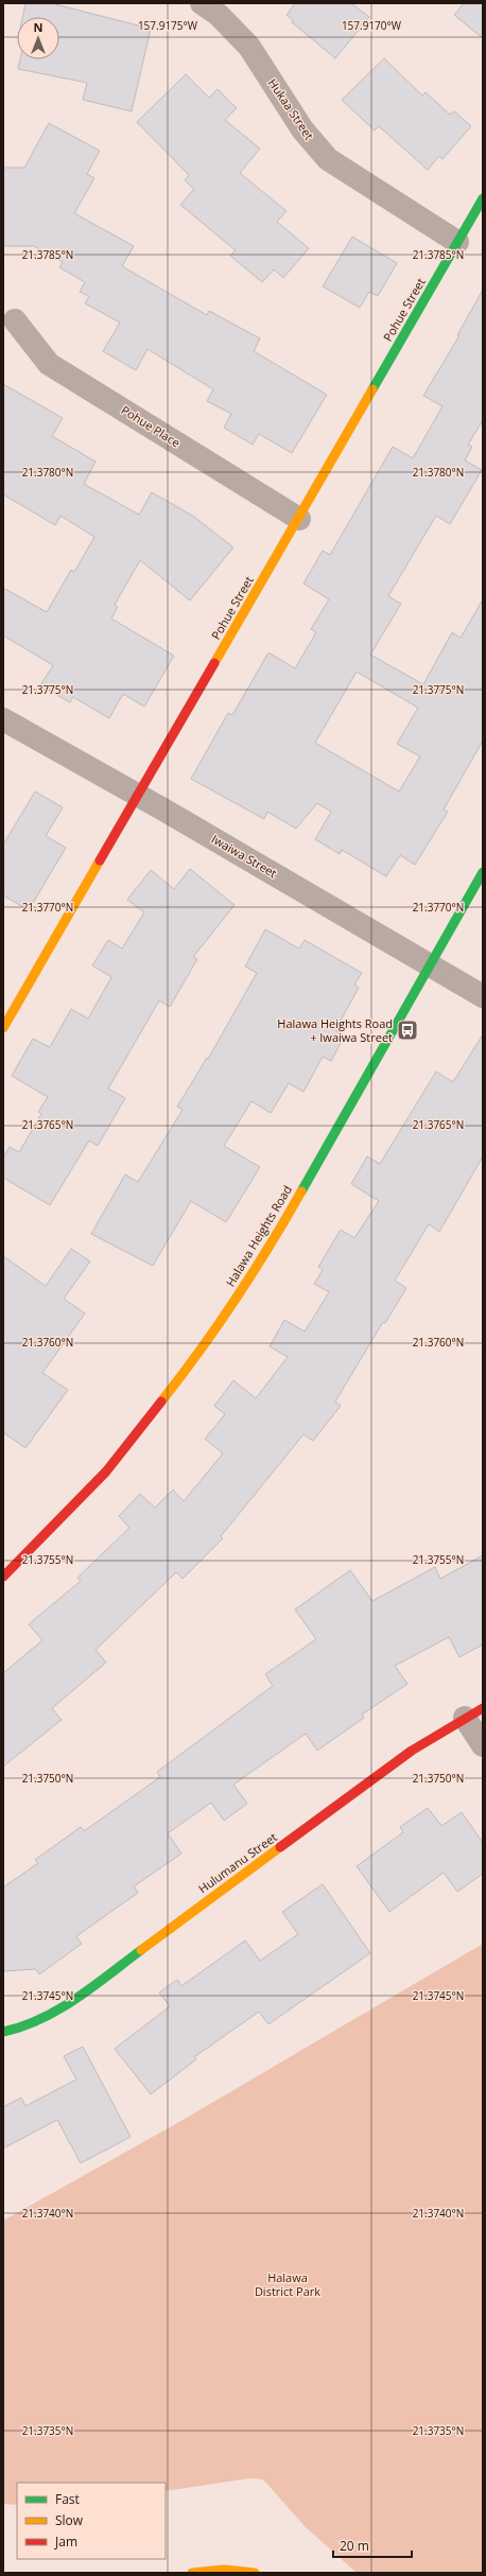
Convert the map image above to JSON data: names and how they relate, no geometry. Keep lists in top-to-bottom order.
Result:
{
  "streets": {
    "street": [
      "Hukaa Street",
      "Pohue Street",
      "Pohue Place",
      "Iwaiwa Street",
      "Halawa Heights Road",
      "Hulumanu Street"
    ]
  },
  "crossings": [
    ["Hukaa Street", "Pohue Street"],
    ["Pohue Street", "Pohue Place"],
    ["Pohue Street", "Iwaiwa Street"],
    ["Iwaiwa Street", "Halawa Heights Road"]
  ],
  "parks": ["Halawa District Park"],
  "places": {
    "bus stop": ["Halawa Heights Road + Iwaiwa Street"]
  },
  "legend": ["Fast", "Slow", "Jam"],
  "scale_bar": "20 m",
  "north": "top",
  "coordinates": [
    "157.9175°W",
    "157.9170°W",
    "21.3785°N",
    "21.3780°N",
    "21.3775°N",
    "21.3770°N",
    "21.3765°N",
    "21.3760°N",
    "21.3755°N",
    "21.3750°N",
    "21.3745°N",
    "21.3740°N",
    "21.3735°N"
  ]
}
